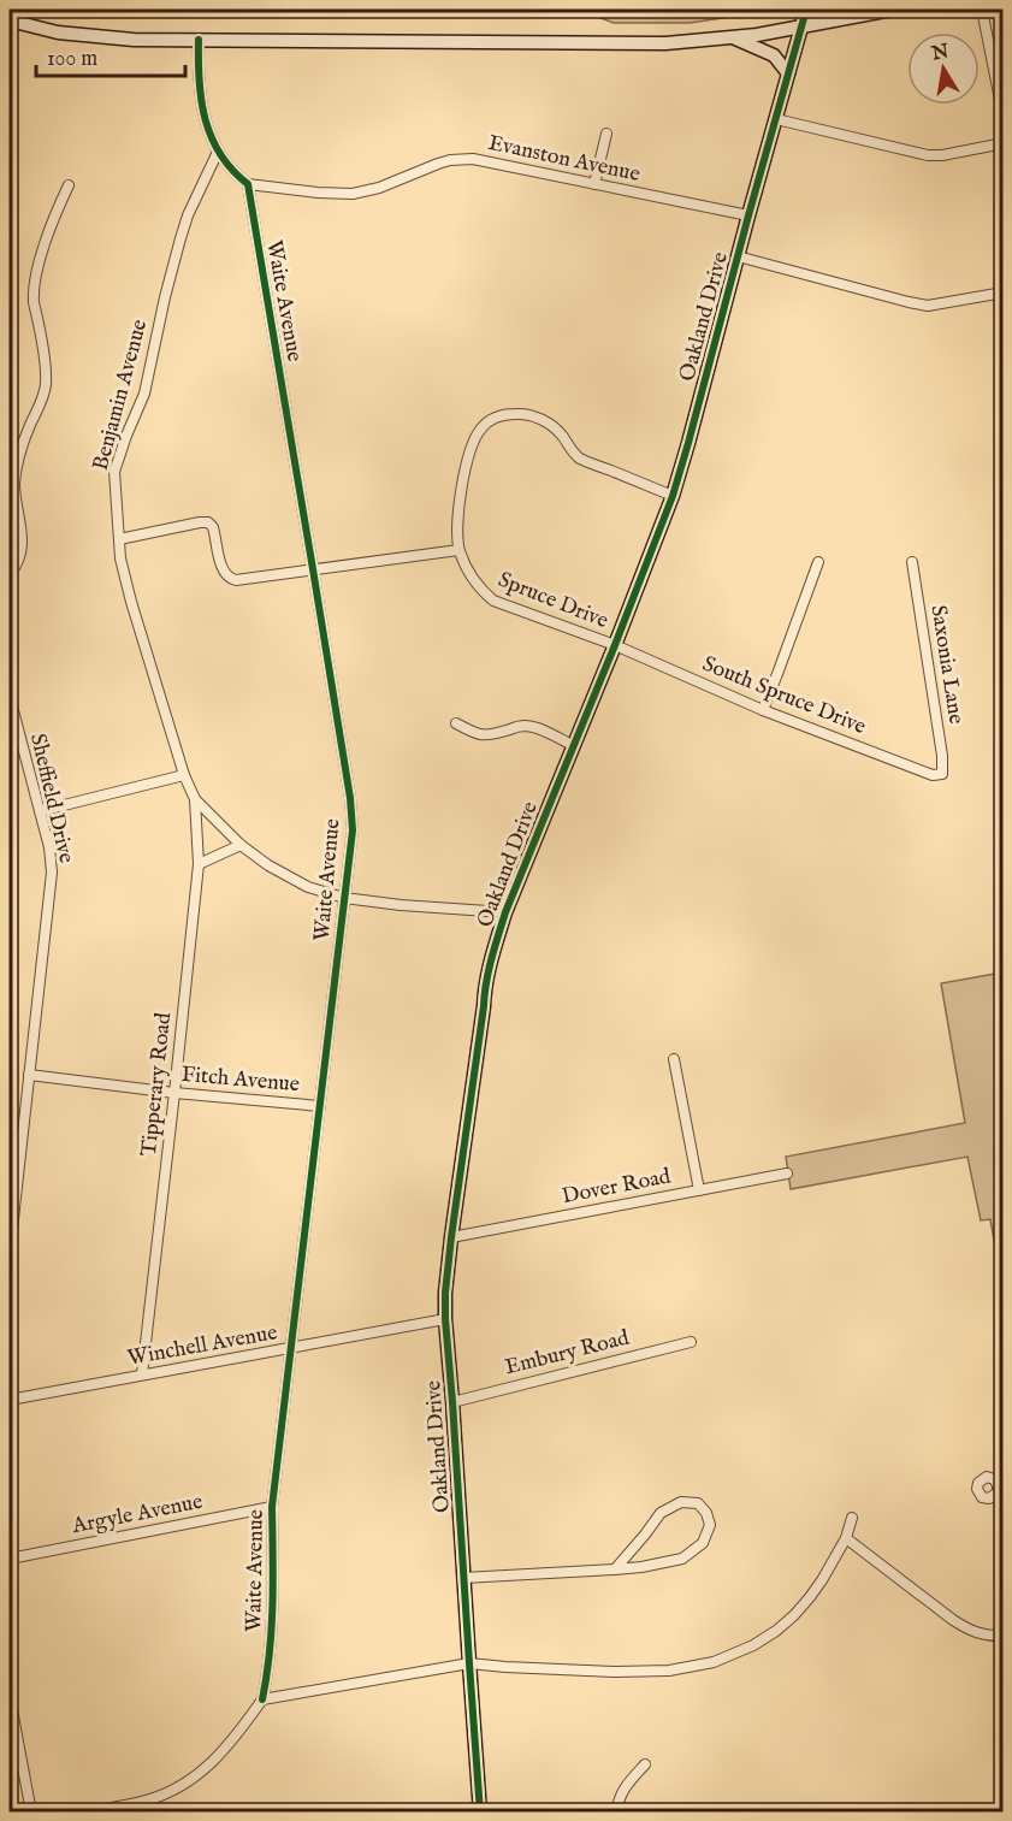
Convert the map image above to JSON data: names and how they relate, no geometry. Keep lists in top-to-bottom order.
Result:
{
  "streets": {
    "main road": ["Oakland Drive"],
    "street": [
      "Evanston Avenue",
      "Waite Avenue",
      "Benjamin Avenue",
      "Spruce Drive",
      "Saxonia Lane",
      "South Spruce Drive",
      "Sheffield Drive",
      "Fitch Avenue",
      "Tipperary Road",
      "Dover Road",
      "Winchell Avenue",
      "Embury Road",
      "Argyle Avenue"
    ]
  },
  "crossings": [
    ["Evanston Avenue", "Waite Avenue"],
    ["Evanston Avenue", "Oakland Drive"],
    ["Waite Avenue", "Benjamin Avenue"],
    ["Waite Avenue", "Fitch Avenue"],
    ["Waite Avenue", "Winchell Avenue"],
    ["Waite Avenue", "Argyle Avenue"],
    ["Oakland Drive", "Benjamin Avenue"],
    ["Oakland Drive", "Spruce Drive"],
    ["Oakland Drive", "South Spruce Drive"],
    ["Oakland Drive", "Dover Road"],
    ["Oakland Drive", "Winchell Avenue"],
    ["Oakland Drive", "Embury Road"],
    ["Benjamin Avenue", "Tipperary Road"],
    ["Spruce Drive", "South Spruce Drive"],
    ["Saxonia Lane", "South Spruce Drive"],
    ["Sheffield Drive", "Fitch Avenue"],
    ["Fitch Avenue", "Tipperary Road"],
    ["Tipperary Road", "Winchell Avenue"]
  ],
  "scale_bar": "100 m",
  "north": "top"
}
